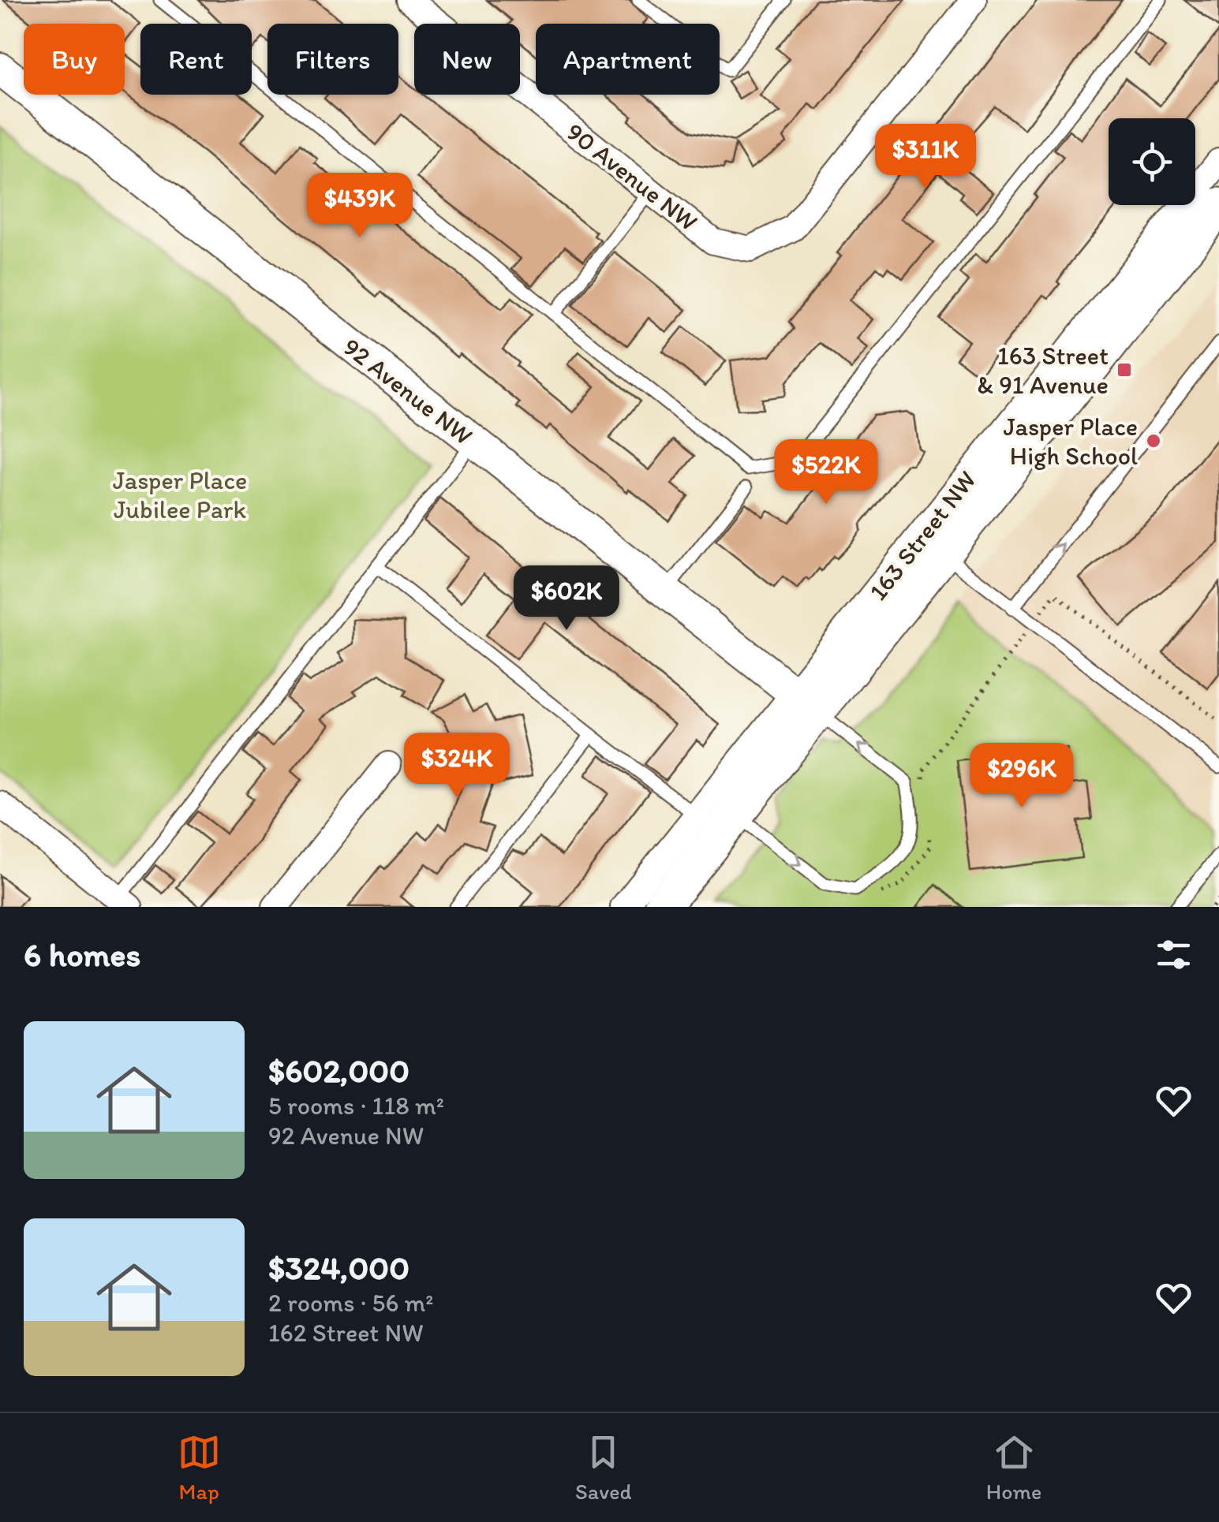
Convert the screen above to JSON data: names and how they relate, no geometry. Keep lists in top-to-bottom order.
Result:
{
  "streets": {
    "main road": ["163 Street NW"],
    "street": ["90 Avenue NW", "92 Avenue NW"]
  },
  "crossings": [
    ["92 Avenue NW", "163 Street NW"]
  ],
  "parks": ["Jasper Place Jubilee Park"],
  "places": {
    "transit": ["163 Street & 91 Avenue"],
    "other": ["Jasper Place High School"]
  },
  "page": {
    "chip": [
      "Buy",
      "Rent",
      "Filters",
      "New",
      "Apartment"
    ],
    "price": [
      "$311K",
      "$439K",
      "$522K",
      "$602K",
      "$324K",
      "$296K"
    ],
    "heading": "6 homes",
    "list": [
      {
        "name": "$602,000",
        "note": "5 rooms · 118 m² · 92 Avenue NW"
      },
      {
        "name": "$324,000",
        "note": "2 rooms · 56 m² · 162 Street NW"
      }
    ],
    "tabs": ["Map", "Saved", "Home"]
  }
}
